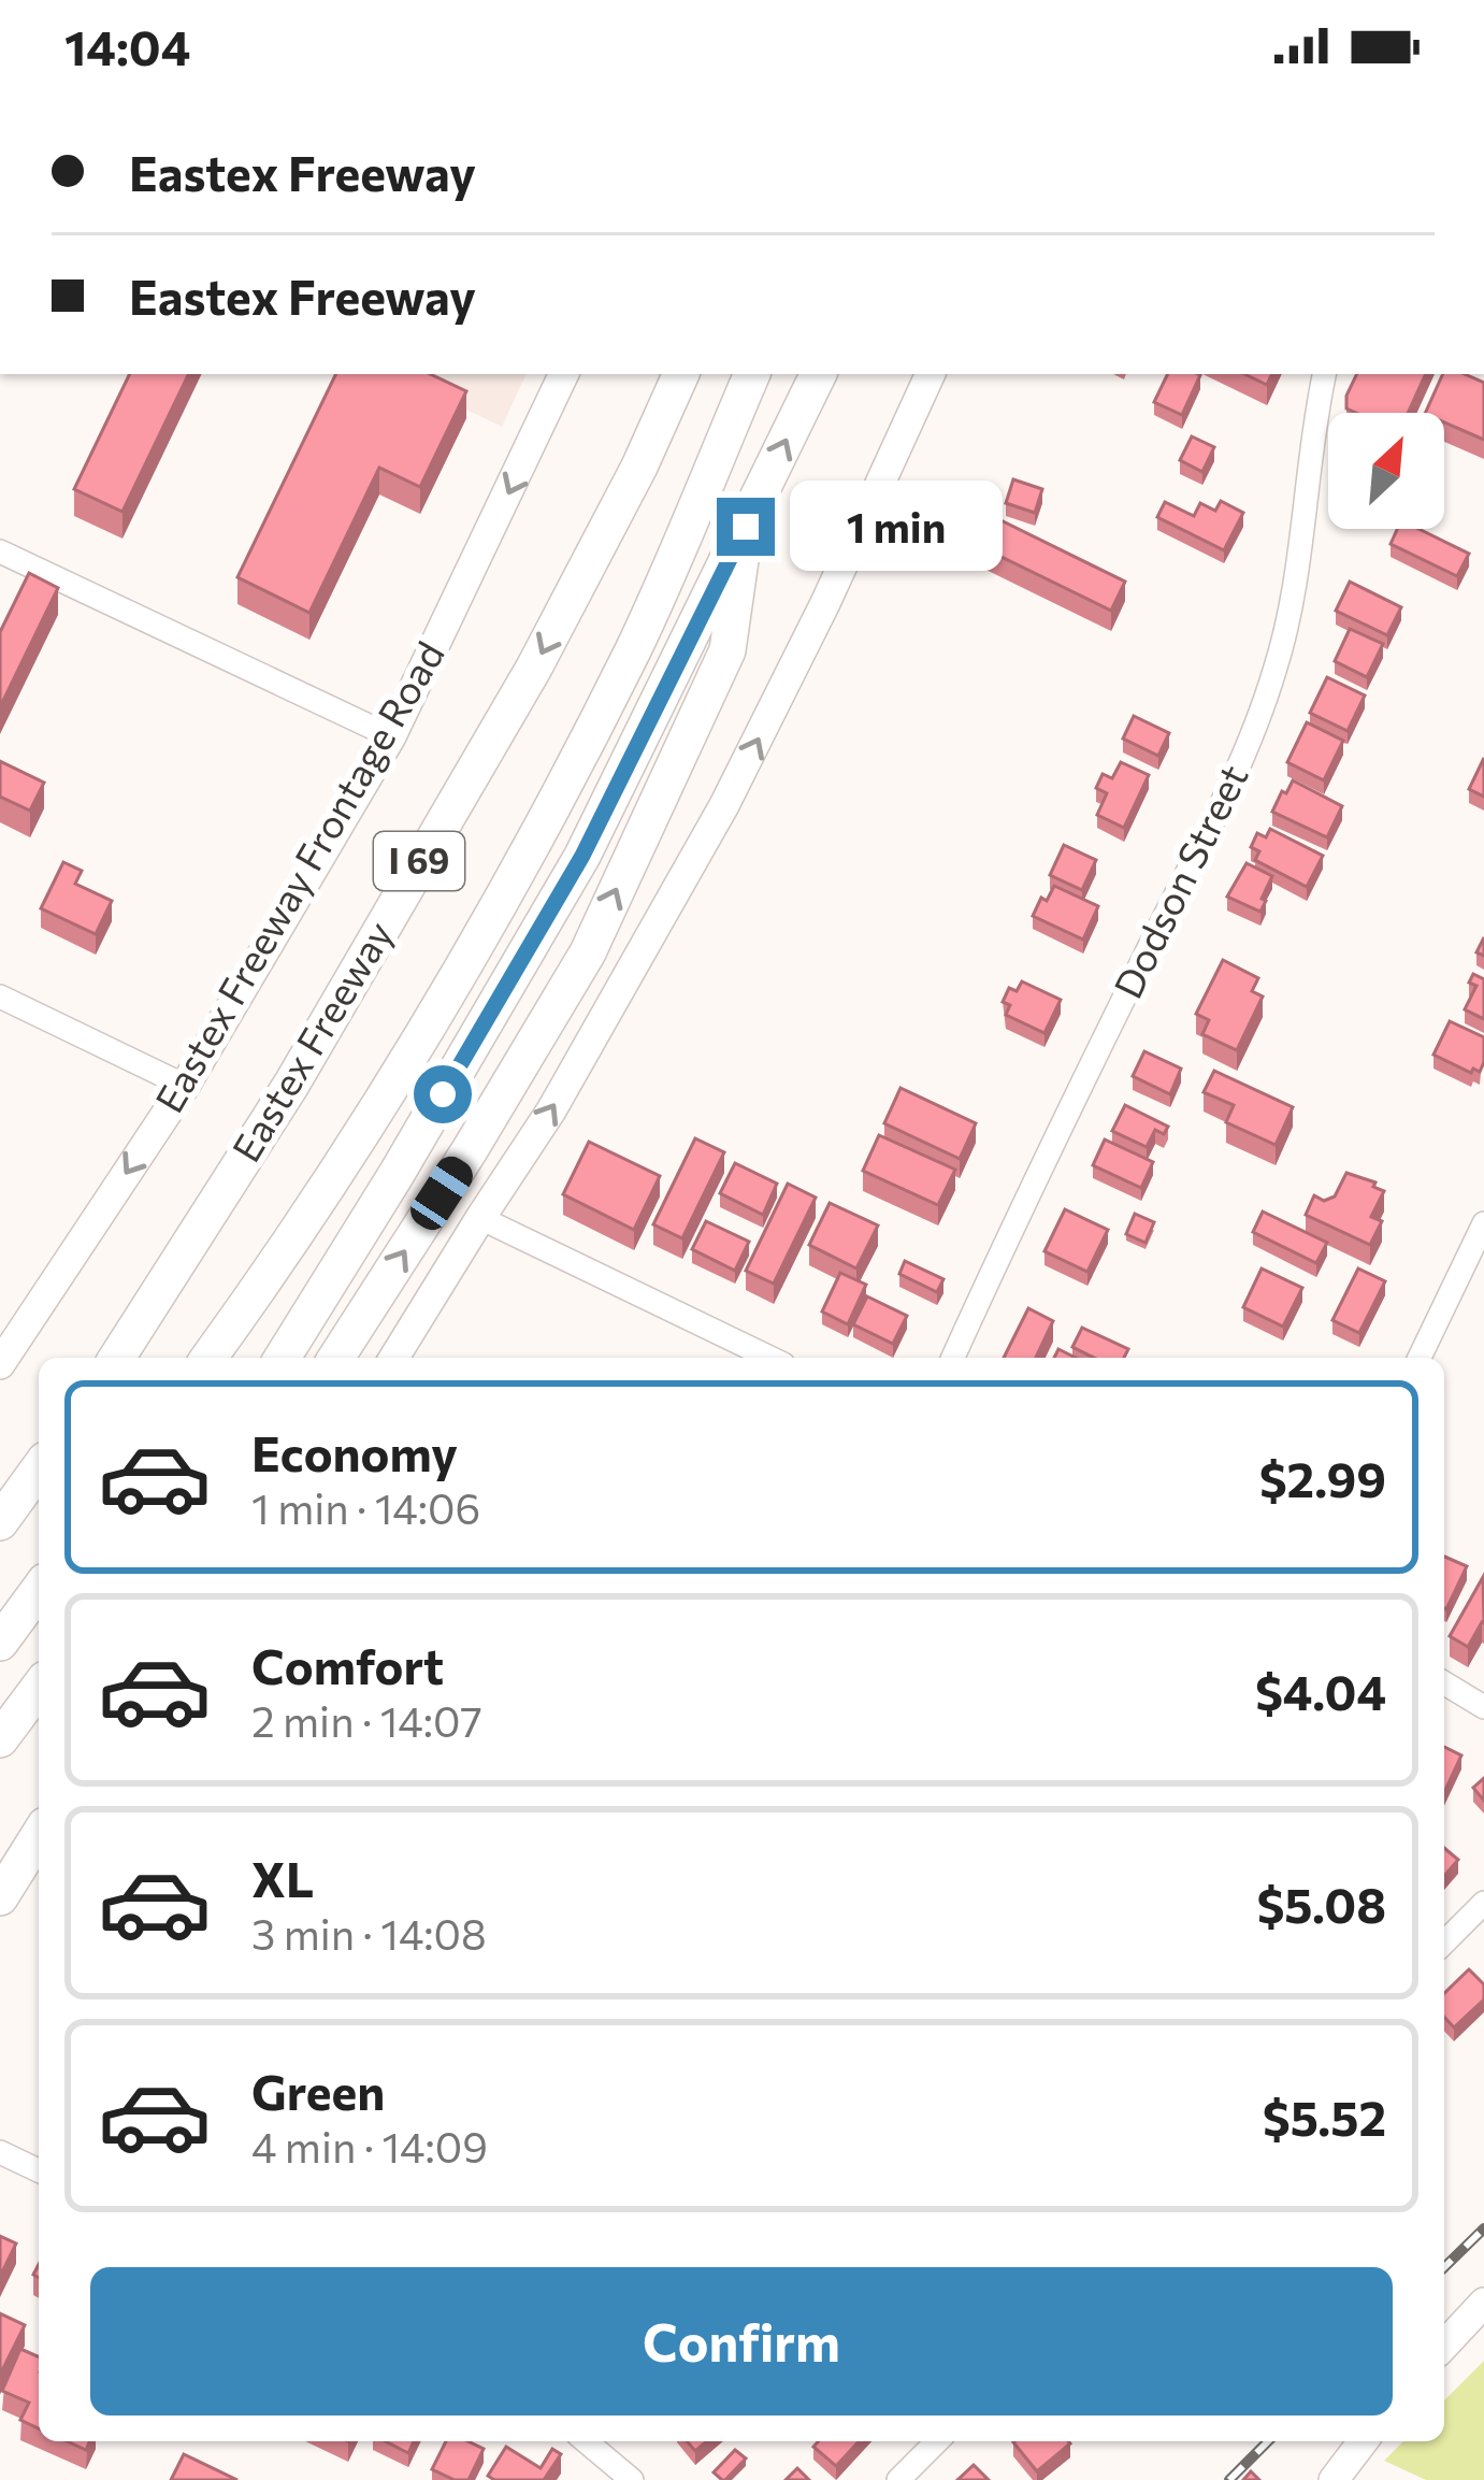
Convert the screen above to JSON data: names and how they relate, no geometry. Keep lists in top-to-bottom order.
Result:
{
  "streets": {
    "highway": ["I 69", "Eastex Freeway"],
    "main road": ["Eastex Freeway Frontage Road"],
    "street": ["Dodson Street"]
  },
  "one_way": ["Eastex Freeway Frontage Road"],
  "north": "top right",
  "page": {
    "status": "14:04",
    "banner": ["Eastex Freeway", "Eastex Freeway"],
    "bubble": "1 min",
    "list": [
      {
        "name": "Economy",
        "note": "1 min · 14:06",
        "value": "$2.99"
      },
      {
        "name": "Comfort",
        "note": "2 min · 14:07",
        "value": "$4.04"
      },
      {
        "name": "XL",
        "note": "3 min · 14:08",
        "value": "$5.08"
      },
      {
        "name": "Green",
        "note": "4 min · 14:09",
        "value": "$5.52"
      }
    ],
    "buttons": "Confirm"
  }
}
